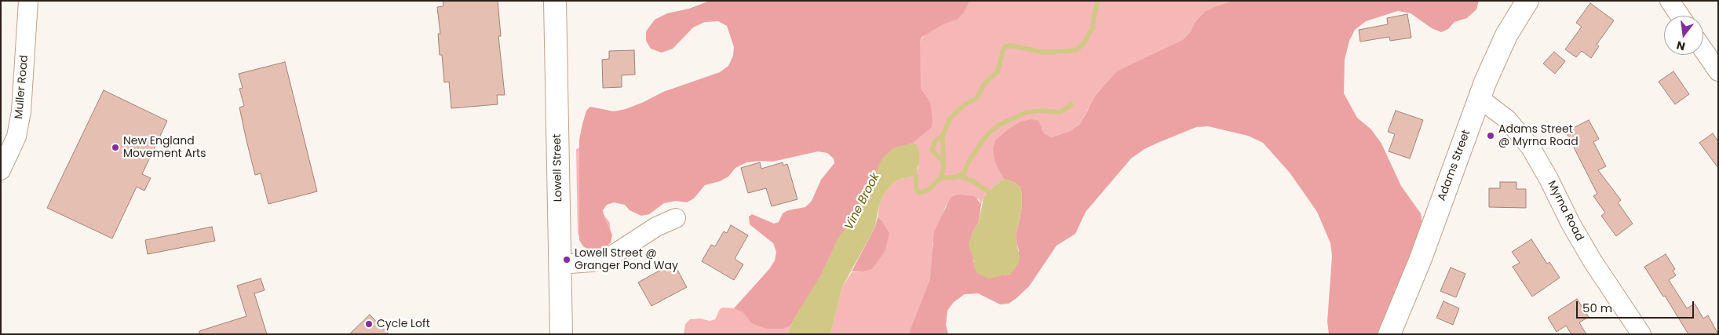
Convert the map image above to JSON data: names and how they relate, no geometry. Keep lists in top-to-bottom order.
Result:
{
  "streets": {
    "main road": ["Adams Street", "Lowell Street"],
    "street": ["Muller Road", "Myrna Road"]
  },
  "crossings": [
    ["Adams Street", "Myrna Road"]
  ],
  "water": ["Vine Brook"],
  "places": [
    "Adams Street @ Myrna Road",
    "New England Movement Arts",
    "Lowell Street @ Granger Pond Way",
    "Cycle Loft"
  ],
  "scale_bar": "50 m",
  "north": "bottom"
}
